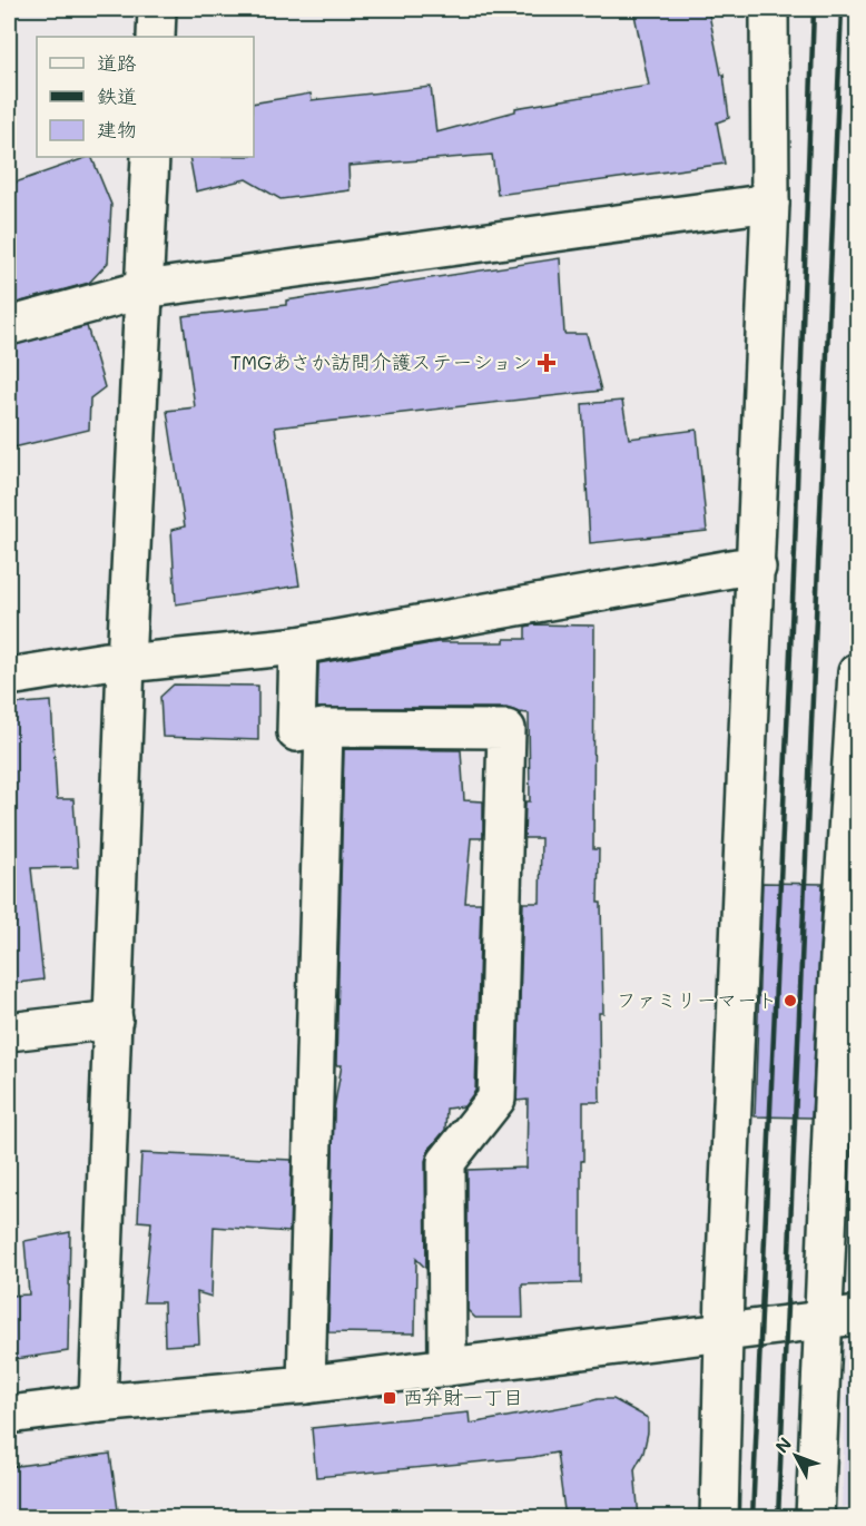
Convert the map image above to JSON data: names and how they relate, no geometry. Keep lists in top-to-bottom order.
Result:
{
  "places": {
    "health": ["TMGあさか訪問介護ステーション"],
    "other": ["ファミリーマート"],
    "transit": ["西弁財一丁目"]
  },
  "legend": ["道路", "鉄道", "建物"],
  "north": "top left"
}
